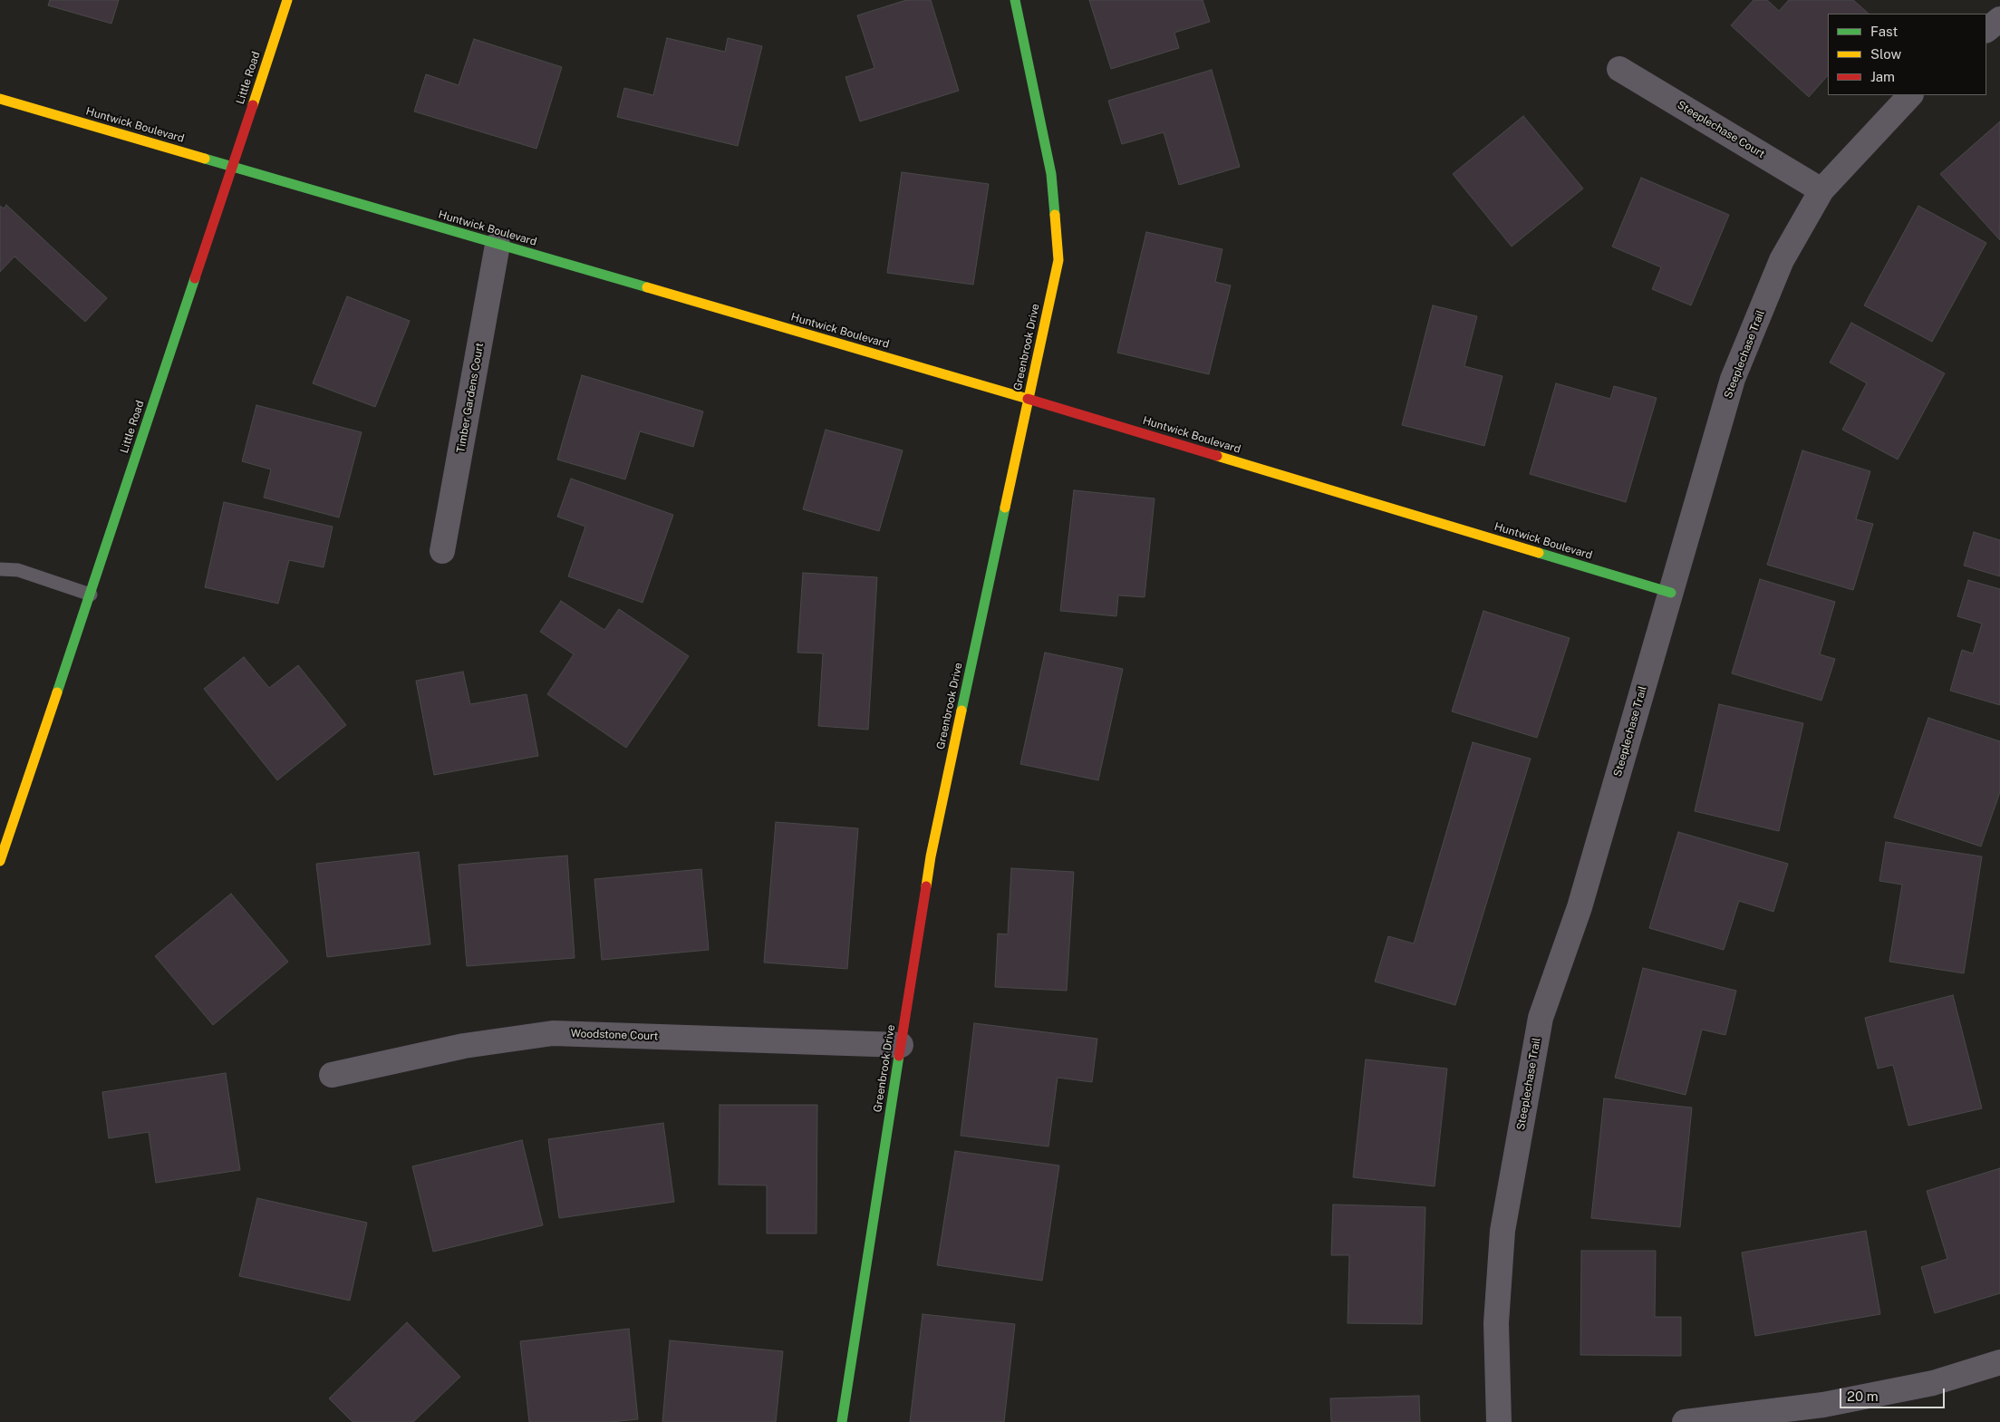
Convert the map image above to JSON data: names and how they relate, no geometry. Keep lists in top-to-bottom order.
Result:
{
  "streets": {
    "street": [
      "Little Road",
      "Huntwick Boulevard",
      "Steeplechase Court",
      "Greenbrook Drive",
      "Steeplechase Trail",
      "Timber Gardens Court",
      "Woodstone Court"
    ]
  },
  "crossings": [
    ["Little Road", "Huntwick Boulevard"],
    ["Huntwick Boulevard", "Greenbrook Drive"],
    ["Huntwick Boulevard", "Steeplechase Trail"],
    ["Huntwick Boulevard", "Timber Gardens Court"],
    ["Steeplechase Court", "Steeplechase Trail"],
    ["Greenbrook Drive", "Woodstone Court"]
  ],
  "legend": ["Fast", "Slow", "Jam"],
  "scale_bar": "20 m"
}
